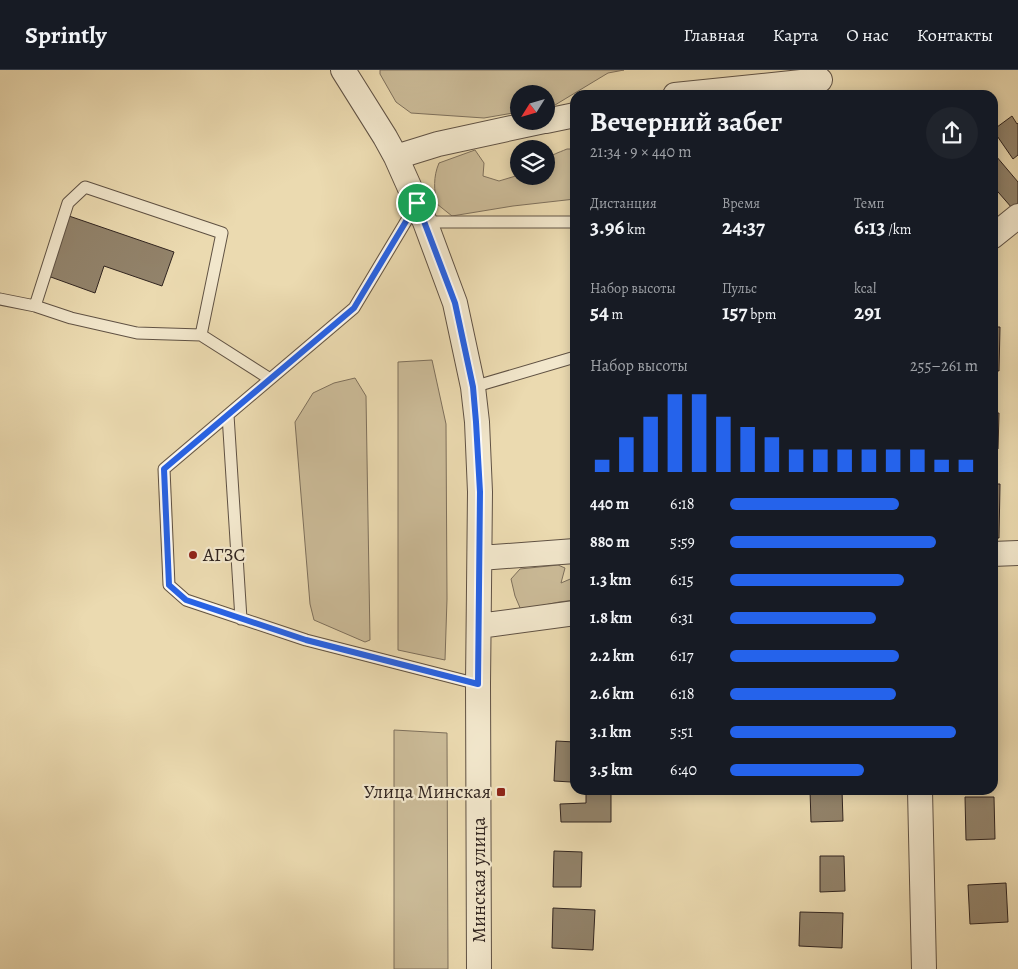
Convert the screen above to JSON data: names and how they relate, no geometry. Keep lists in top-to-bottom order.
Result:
{
  "streets": {
    "street": ["Минская улица"]
  },
  "places": {
    "other": ["АГЗС"],
    "transit": ["Улица Минская"]
  },
  "north": "bottom left",
  "page": {
    "header": "Sprintly",
    "nav": [
      "Главная",
      "Карта",
      "О нас",
      "Контакты"
    ],
    "heading": ["Вечерний забег", "21:34 · 9 × 440 m"],
    "stats": [
      ["Дистанция", "3.96 km"],
      ["Время", "24:37"],
      ["Темп", "6:13 /km"],
      ["Набор высоты", "54 m"],
      ["Пульс", "157 bpm"],
      ["kcal", "291"]
    ],
    "chart": ["Набор высоты", "255–261 m"],
    "list": [
      {
        "name": "440 m",
        "note": "6:18"
      },
      {
        "name": "880 m",
        "note": "5:59"
      },
      {
        "name": "1.3 km",
        "note": "6:15"
      },
      {
        "name": "1.8 km",
        "note": "6:31"
      },
      {
        "name": "2.2 km",
        "note": "6:17"
      },
      {
        "name": "2.6 km",
        "note": "6:18"
      },
      {
        "name": "3.1 km",
        "note": "5:51"
      },
      {
        "name": "3.5 km",
        "note": "6:40"
      }
    ]
  }
}
